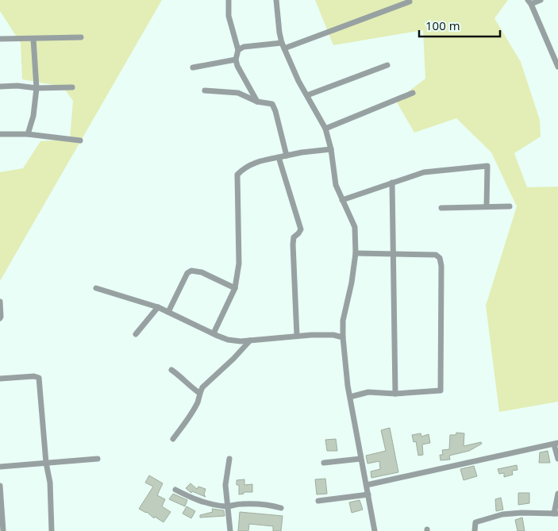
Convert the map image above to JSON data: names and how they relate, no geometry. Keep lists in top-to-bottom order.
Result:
{
  "scale_bar": "100 m"
}
